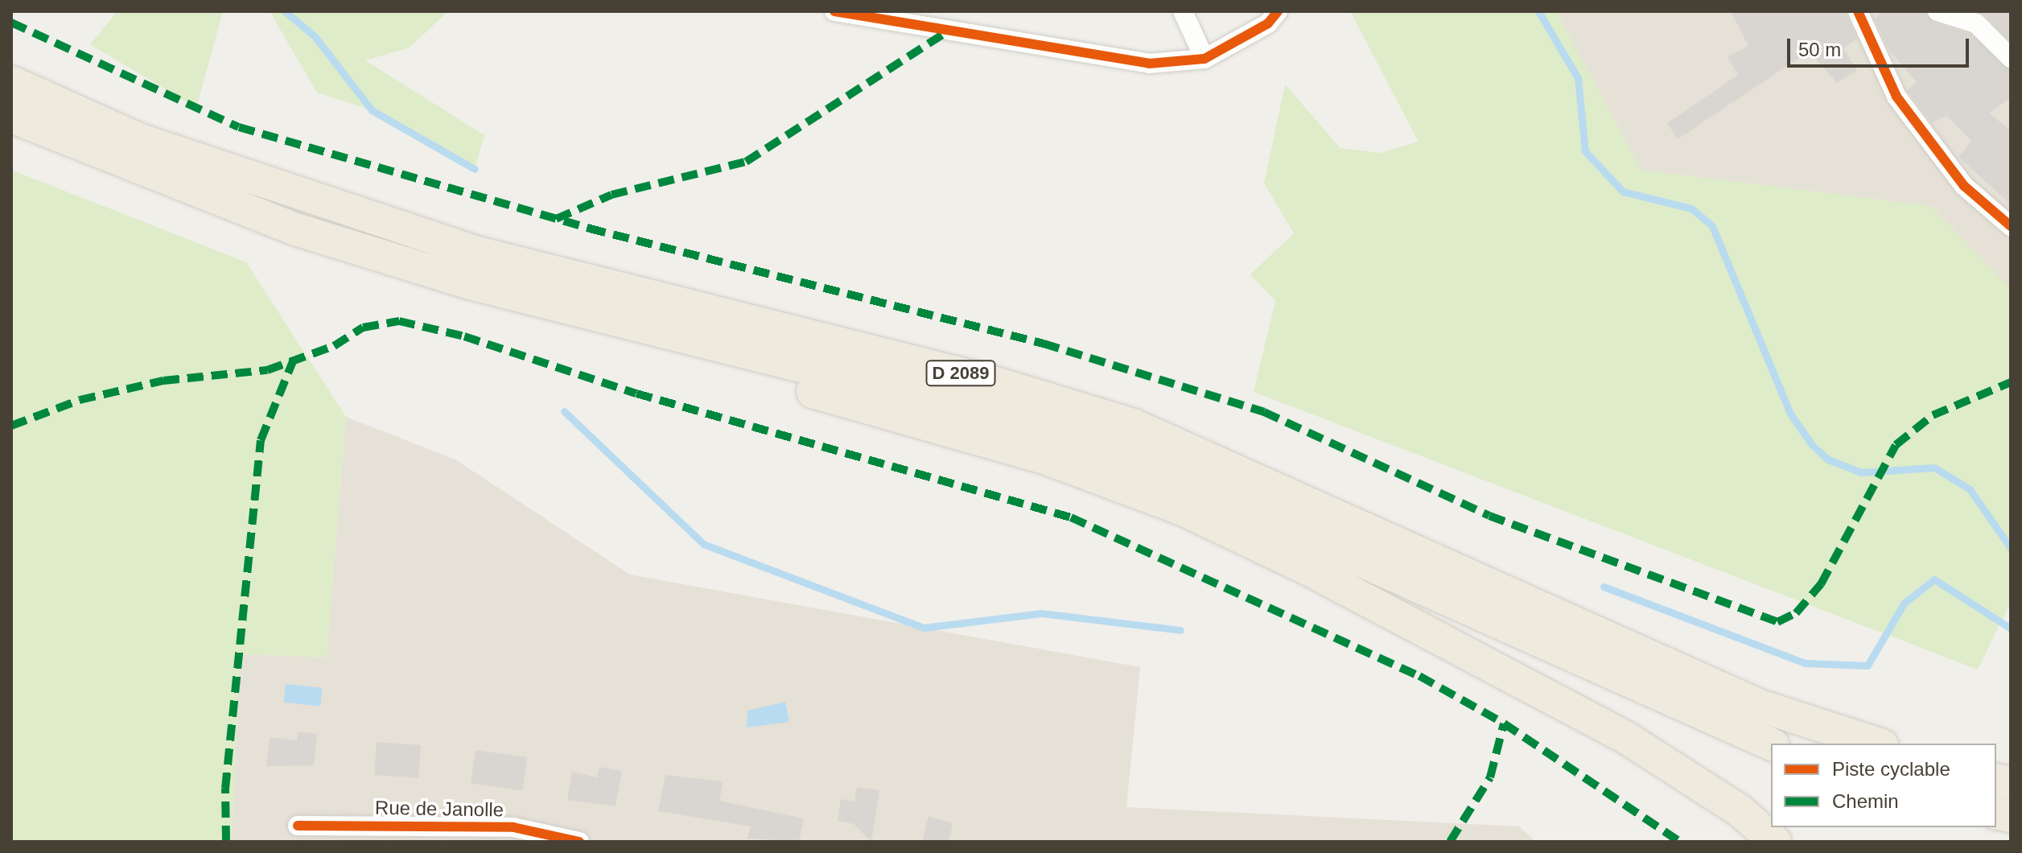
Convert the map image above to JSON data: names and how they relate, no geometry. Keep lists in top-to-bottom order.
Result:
{
  "streets": {
    "highway": ["D 2089"],
    "street": ["Rue de Janolle"]
  },
  "legend": ["Piste cyclable", "Chemin"],
  "scale_bar": "50 m"
}
